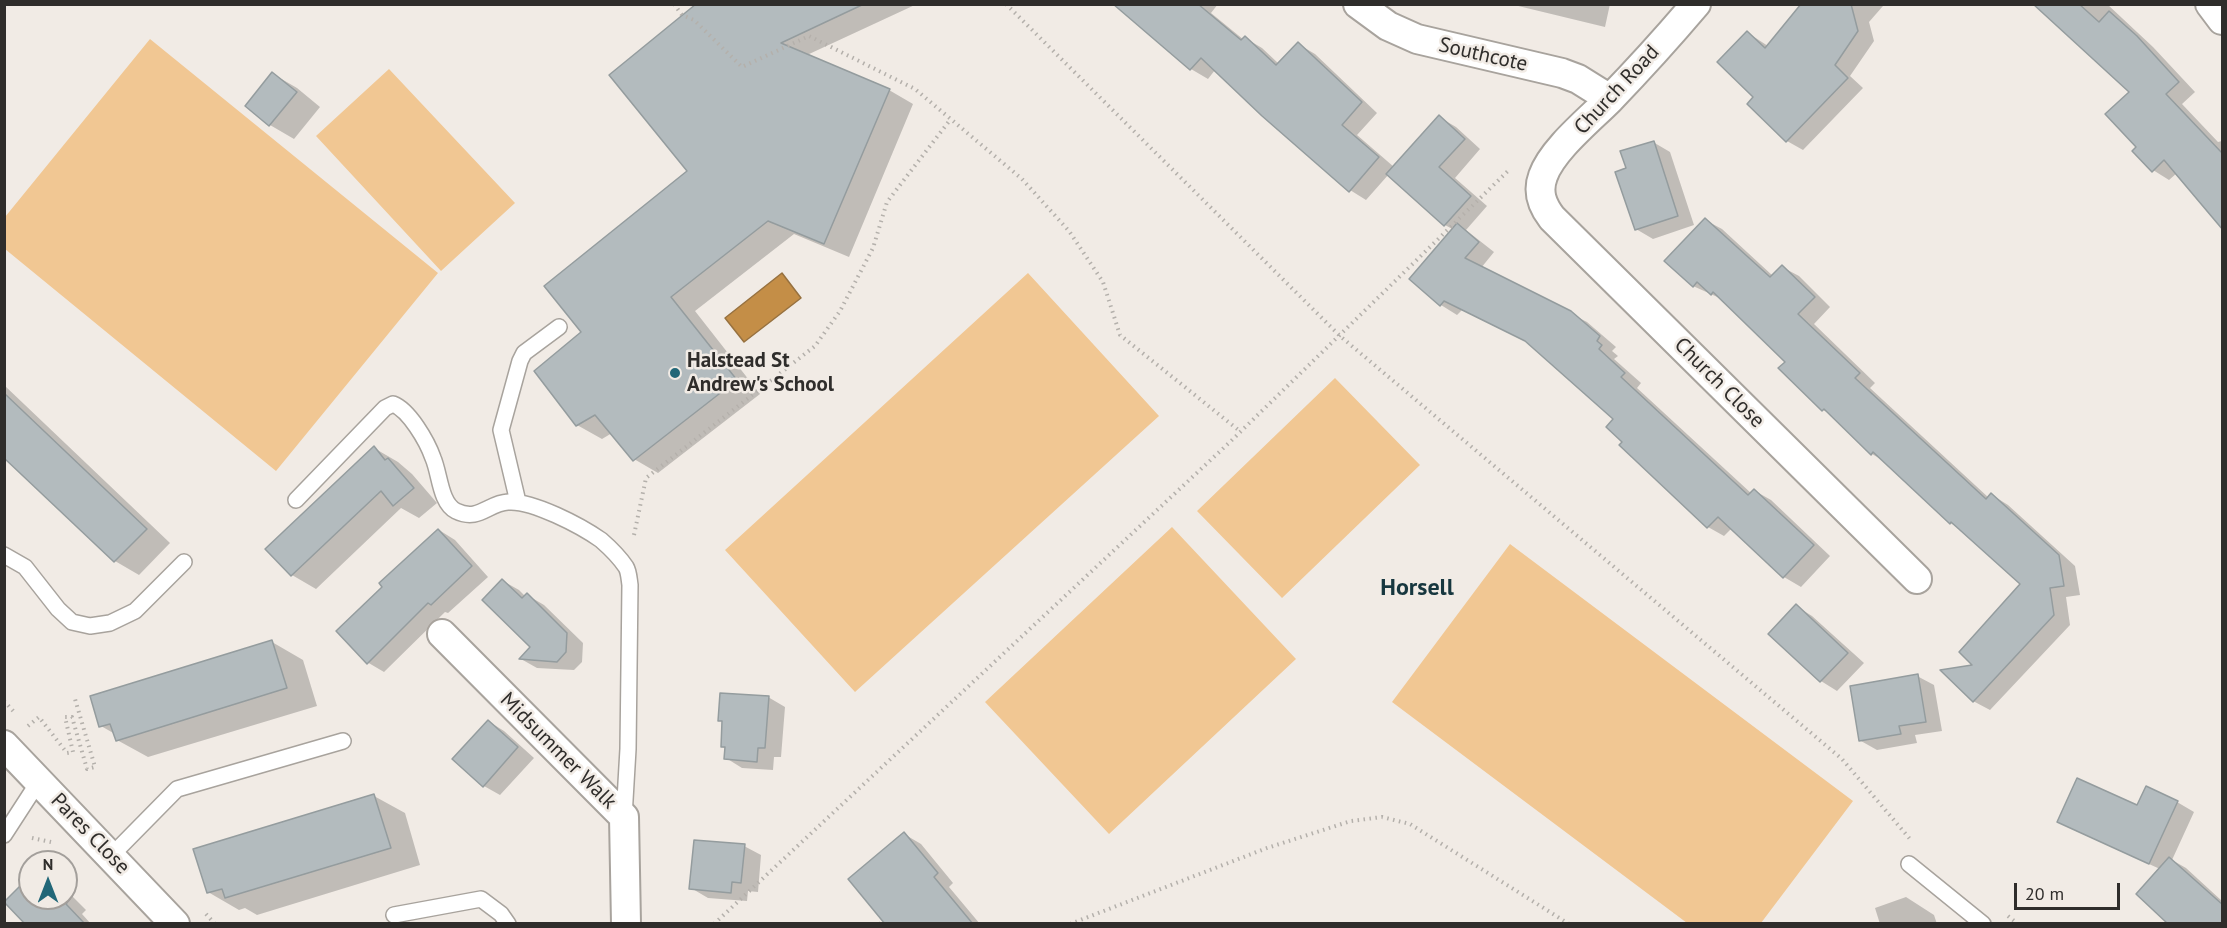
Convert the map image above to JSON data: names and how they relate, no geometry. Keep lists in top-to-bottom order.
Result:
{
  "streets": {
    "street": [
      "Southcote",
      "Church Road",
      "Church Close",
      "Midsummer Walk",
      "Pares Close"
    ]
  },
  "crossings": [
    ["Southcote", "Church Road"],
    ["Church Road", "Church Close"]
  ],
  "districts": ["Horsell"],
  "places": ["Halstead St Andrew's School"],
  "scale_bar": "20 m",
  "north": "top"
}
